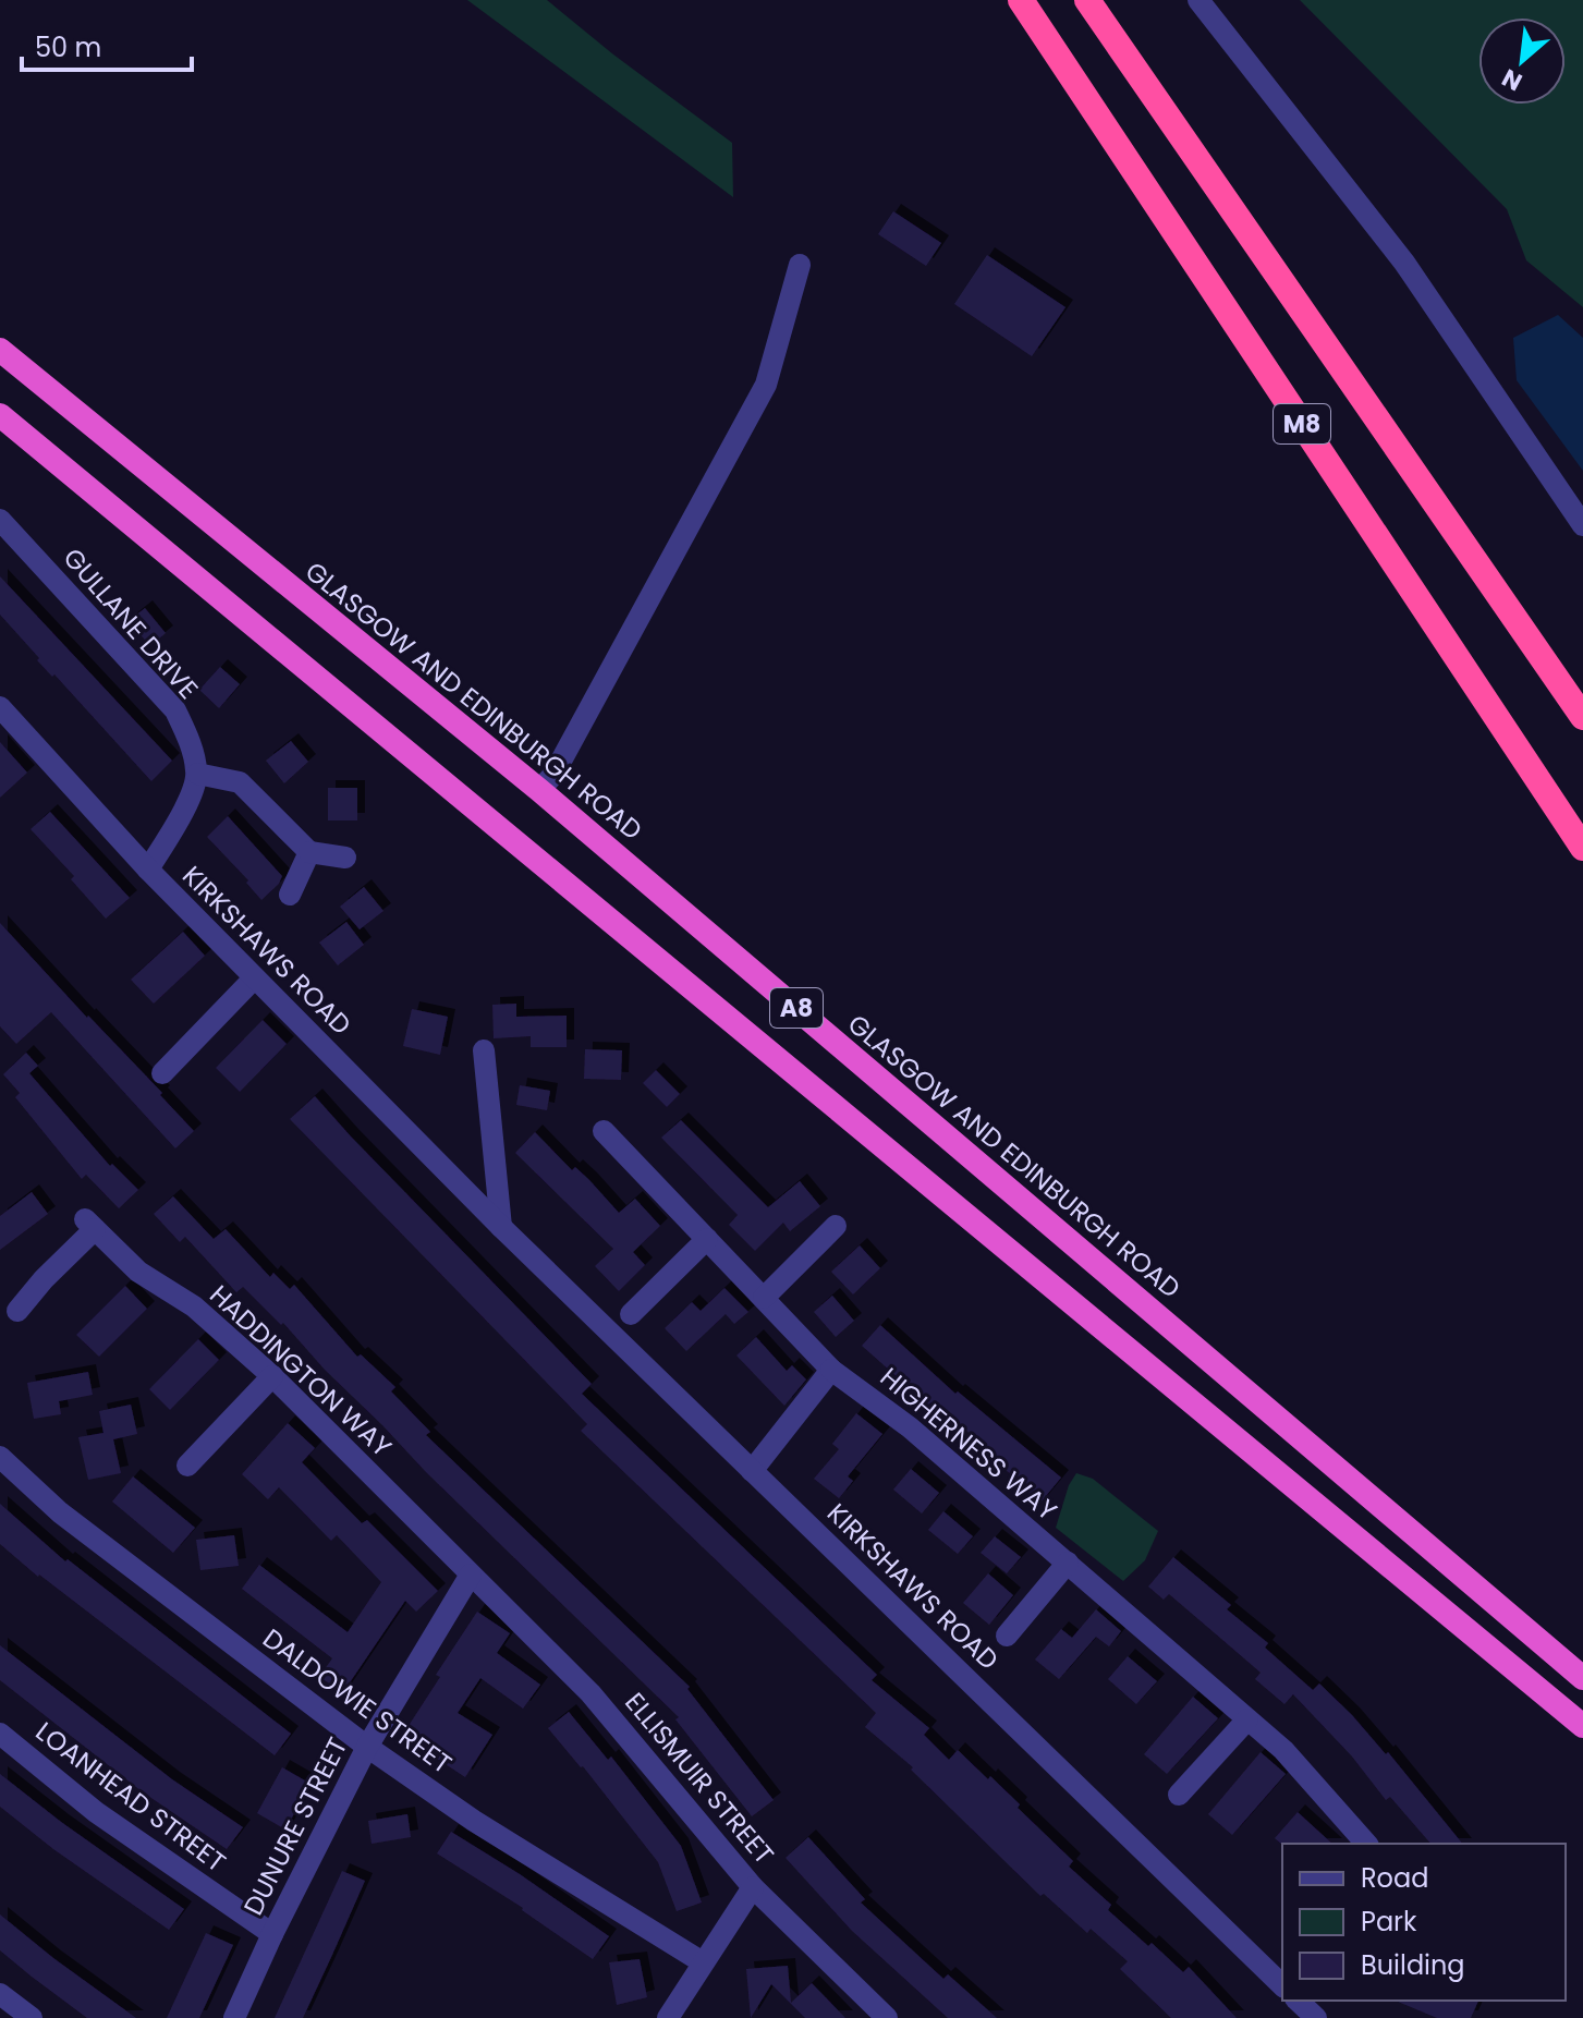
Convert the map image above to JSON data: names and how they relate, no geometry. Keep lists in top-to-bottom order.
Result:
{
  "streets": {
    "highway": ["M8", "GLASGOW AND EDINBURGH ROAD", "A8"],
    "street": [
      "GULLANE DRIVE",
      "KIRKSHAWS ROAD",
      "HADDINGTON WAY",
      "HIGHERNESS WAY",
      "DALDOWIE STREET",
      "ELLISMUIR STREET",
      "LOANHEAD STREET",
      "DUNURE STREET"
    ]
  },
  "crossings": [
    ["HADDINGTON WAY", "ELLISMUIR STREET"],
    ["HADDINGTON WAY", "DUNURE STREET"],
    ["DALDOWIE STREET", "DUNURE STREET"],
    ["ELLISMUIR STREET", "DUNURE STREET"],
    ["LOANHEAD STREET", "DUNURE STREET"]
  ],
  "legend": ["Road", "Park", "Building"],
  "scale_bar": "50 m",
  "north": "bottom left"
}
